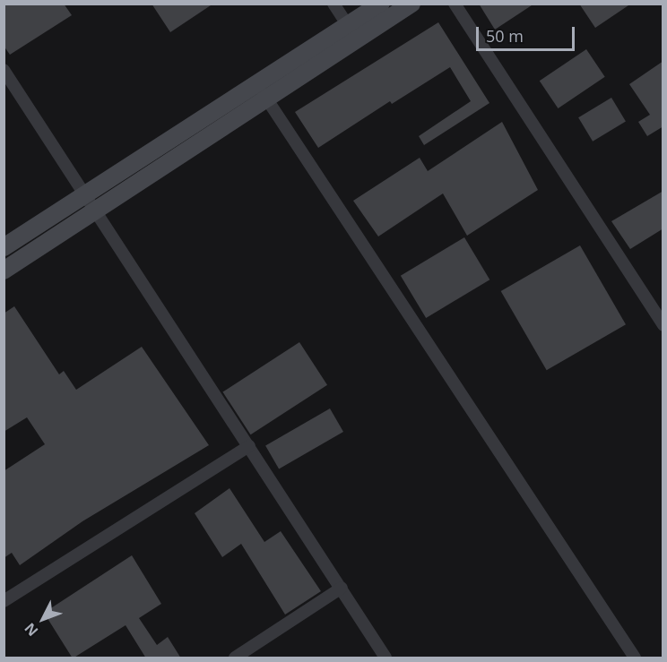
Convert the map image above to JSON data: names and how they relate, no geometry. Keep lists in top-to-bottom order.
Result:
{
  "scale_bar": "50 m",
  "north": "bottom left"
}
